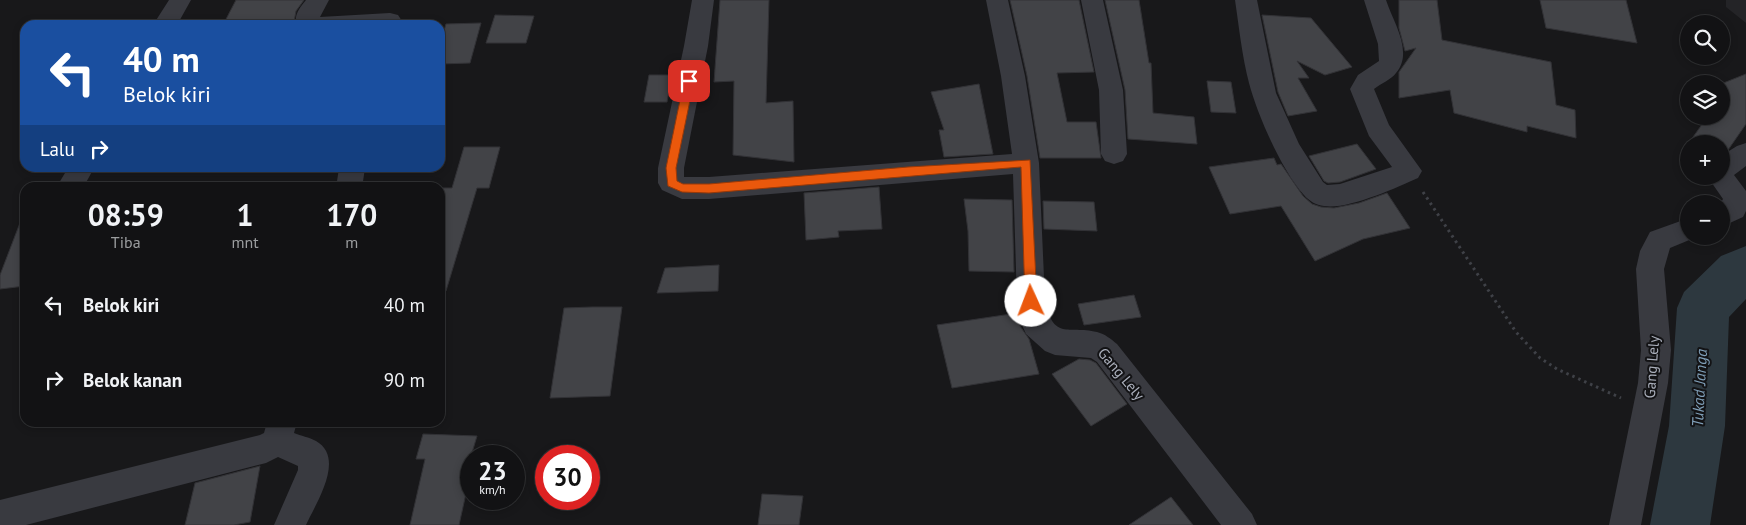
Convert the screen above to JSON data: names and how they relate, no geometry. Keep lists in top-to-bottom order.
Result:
{
  "streets": {
    "street": ["Gang Lely"]
  },
  "water": ["Tukad Janga"],
  "page": {
    "map_buttons": ["+", "−"],
    "turn": ["40 m", "Belok kiri"],
    "then": "Lalu",
    "eta": [
      "08:59",
      "Tiba",
      "1",
      "mnt",
      "170",
      "m"
    ],
    "list": [
      {
        "name": "Belok kiri",
        "value": "40 m"
      },
      {
        "name": "Belok kanan",
        "value": "90 m"
      }
    ],
    "speed": "23 km/h",
    "limit": "30"
  }
}
